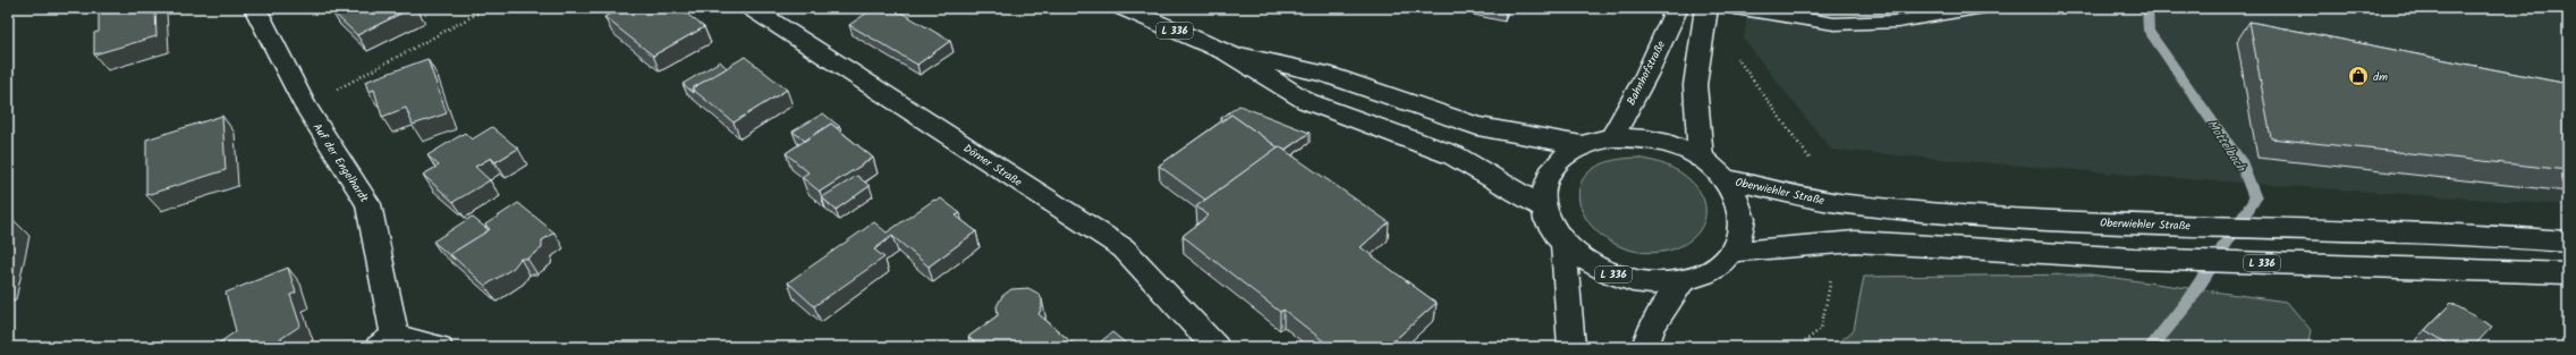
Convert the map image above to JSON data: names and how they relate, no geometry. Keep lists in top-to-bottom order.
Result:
{
  "streets": {
    "main road": [
      "L 336",
      "Bahnhofstraße",
      "Auf der Engelhardt",
      "Dörner Straße",
      "Oberwiehler Straße"
    ]
  },
  "crossings": [
    ["L 336", "Bahnhofstraße"],
    ["L 336", "Oberwiehler Straße"]
  ],
  "water": ["Mottelbach"],
  "places": {
    "shop": ["dm"]
  }
}
